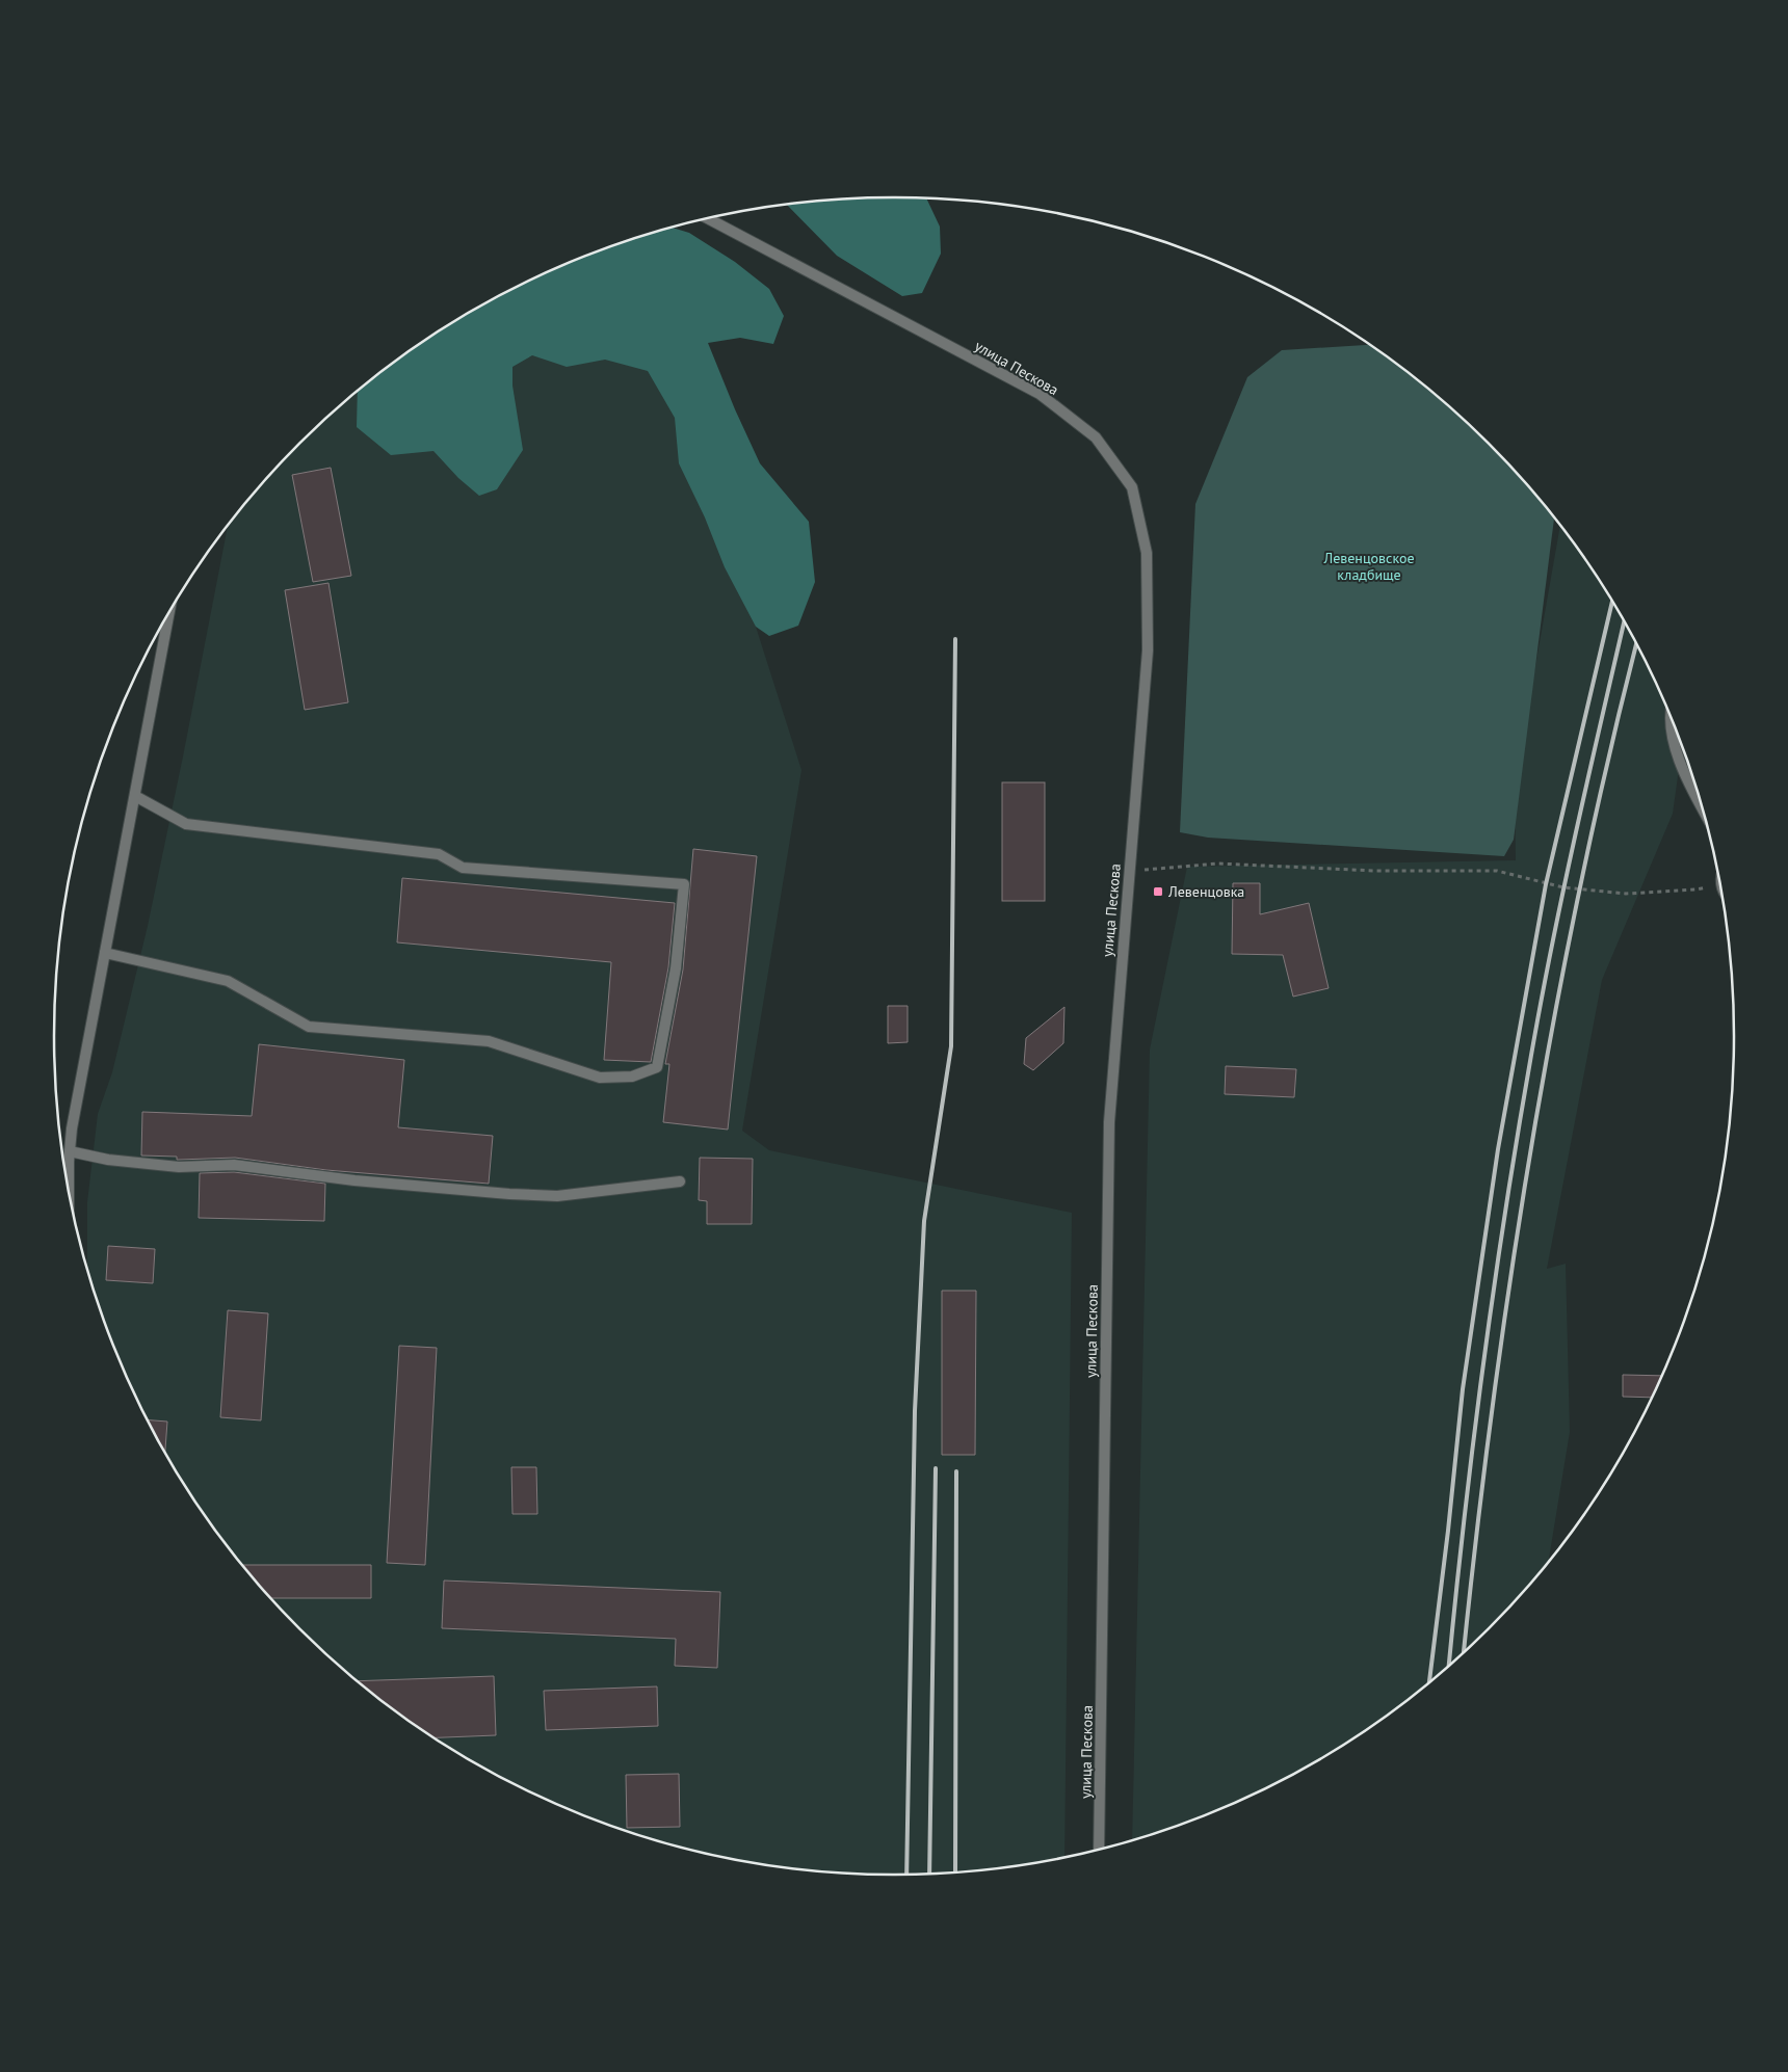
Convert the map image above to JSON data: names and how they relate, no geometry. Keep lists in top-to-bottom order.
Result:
{
  "streets": {
    "street": ["улица Пескова"]
  },
  "parks": ["Левенцовское кладбище"],
  "places": {
    "transit": ["Левенцовка"]
  }
}
